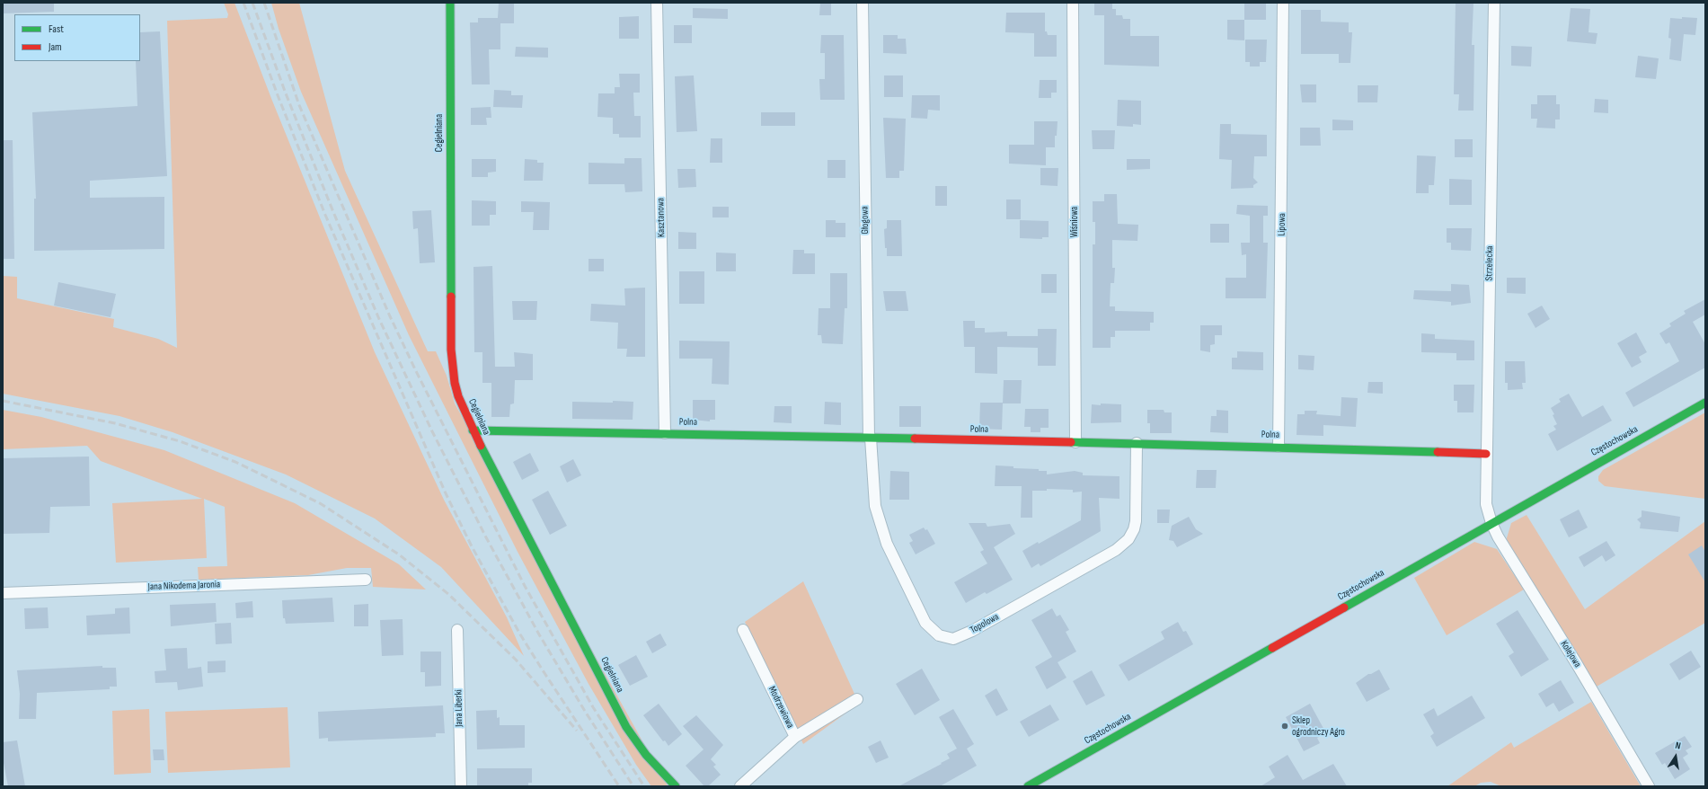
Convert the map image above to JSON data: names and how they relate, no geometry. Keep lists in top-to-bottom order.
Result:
{
  "streets": {
    "street": [
      "Cegielniana",
      "Kasztanowa",
      "Głogowa",
      "Wiśniowa",
      "Lipowa",
      "Strzelecka",
      "Polna",
      "Częstochowska",
      "Jana Nikodema Jaronia",
      "Topolowa",
      "Kolejowa",
      "Modrzewiowa",
      "Jana Liberki"
    ]
  },
  "crossings": [
    ["Cegielniana", "Polna"],
    ["Kasztanowa", "Polna"],
    ["Głogowa", "Polna"],
    ["Głogowa", "Topolowa"],
    ["Wiśniowa", "Polna"],
    ["Lipowa", "Polna"],
    ["Strzelecka", "Polna"],
    ["Strzelecka", "Częstochowska"],
    ["Strzelecka", "Kolejowa"],
    ["Polna", "Topolowa"],
    ["Częstochowska", "Kolejowa"]
  ],
  "places": ["Sklep ogrodniczy Agro"],
  "legend": ["Fast", "Jam"],
  "north": "top"
}
